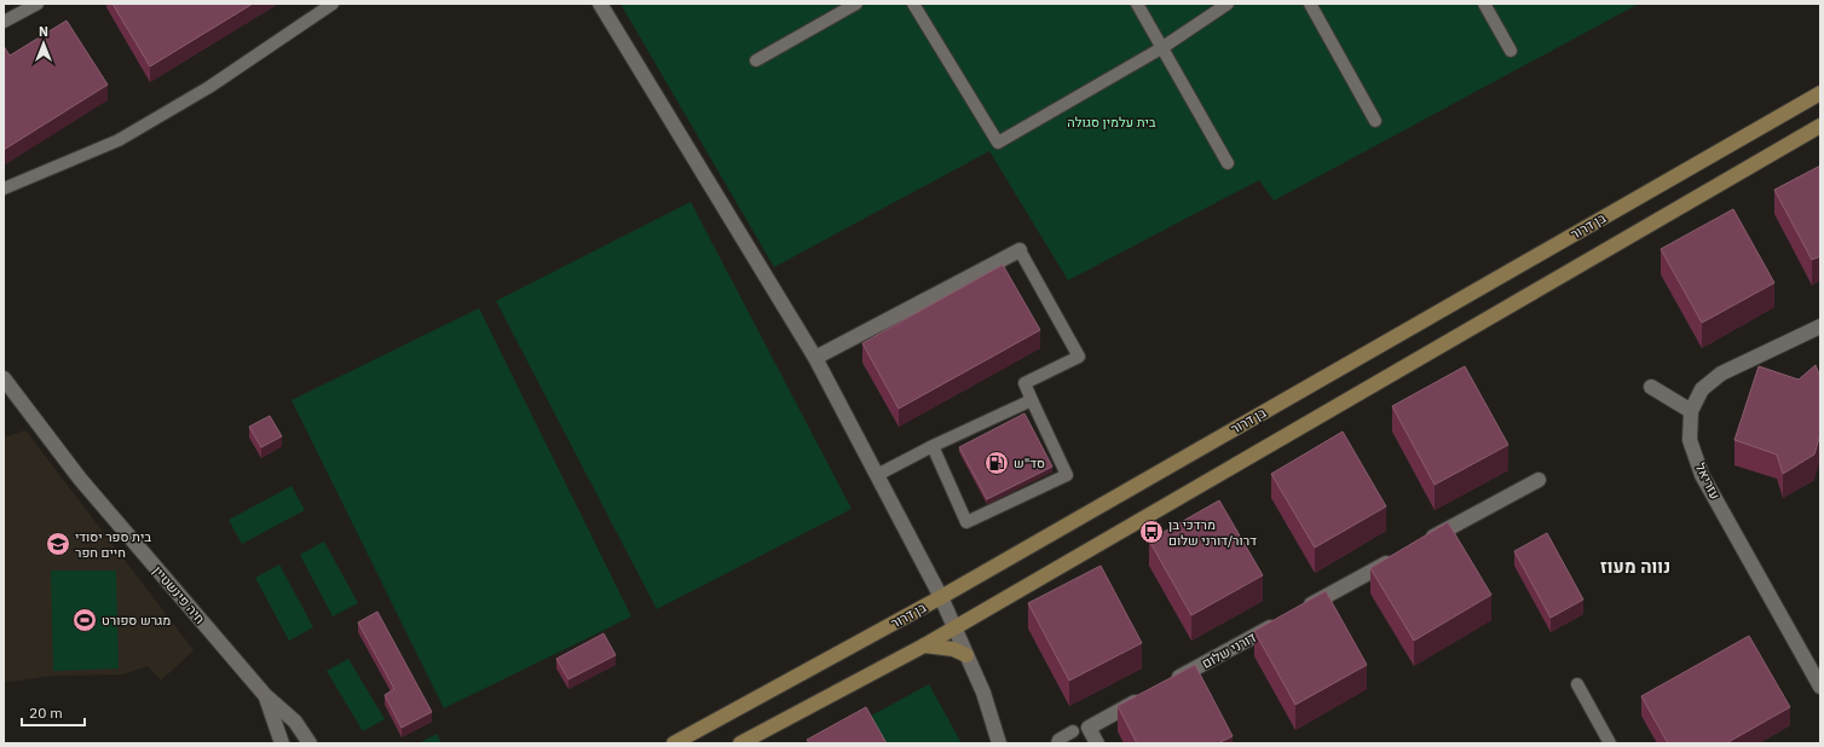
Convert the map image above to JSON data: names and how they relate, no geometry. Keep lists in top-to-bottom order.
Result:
{
  "streets": {
    "street": [
      "בן דרור",
      "עזריאל",
      "חיה פינשטיין",
      "דורני שלום"
    ]
  },
  "districts": ["נווה מעוז"],
  "parks": ["בית עלמין סגולה"],
  "places": {
    "fuel station": ["סד\"ש"],
    "bus stop": ["מרדכי בן דרור/דורני שלום"],
    "school or university": ["בית ספר יסודי חיים חפר"],
    "sports": ["מגרש ספורט"]
  },
  "scale_bar": "20 m",
  "north": "top"
}
